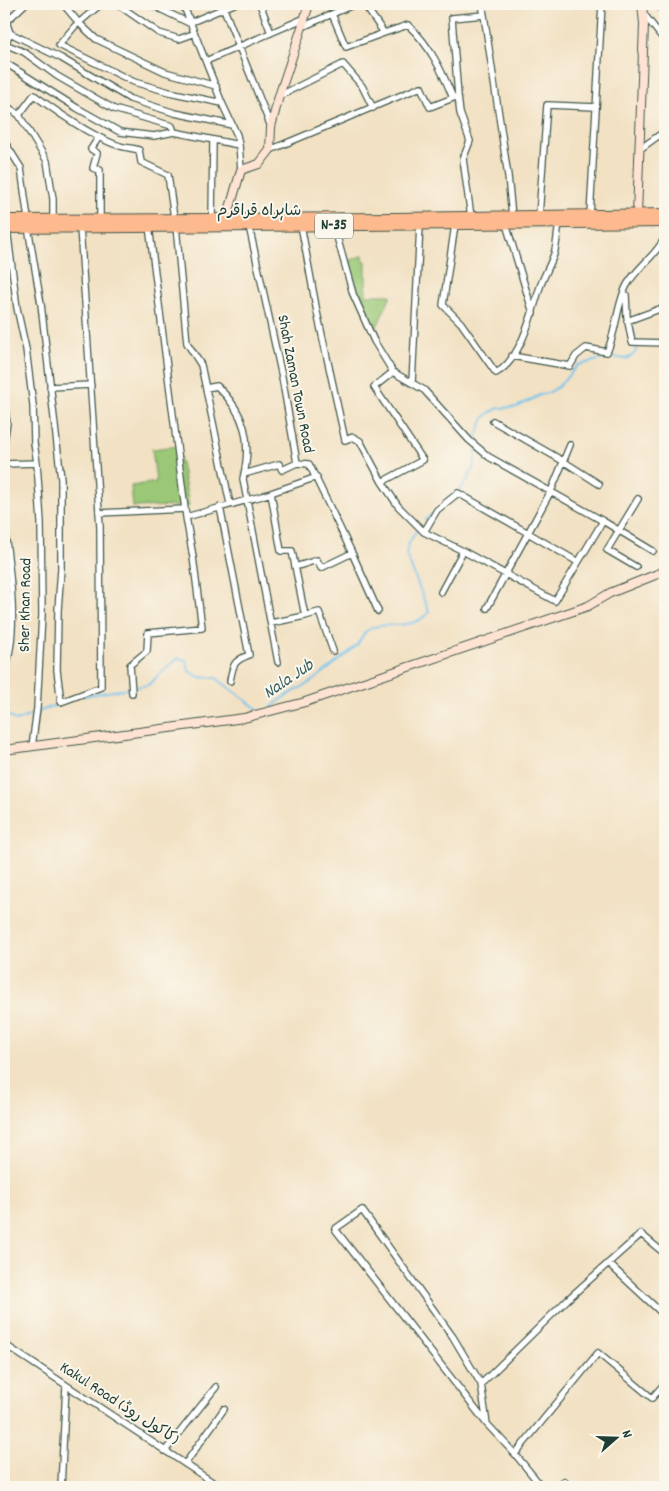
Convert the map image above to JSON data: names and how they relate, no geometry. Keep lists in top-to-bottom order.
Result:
{
  "streets": {
    "highway": ["شاہراہ قراقرم", "N-35"],
    "street": ["Shah Zaman Town Road", "Sher Khan Road", "Kakul Road (کاکول روڈ)"]
  },
  "crossings": [
    ["شاہراہ قراقرم", "Shah Zaman Town Road"],
    ["شاہراہ قراقرم", "Sher Khan Road"]
  ],
  "water": ["Nala Jub"],
  "north": "right"
}
